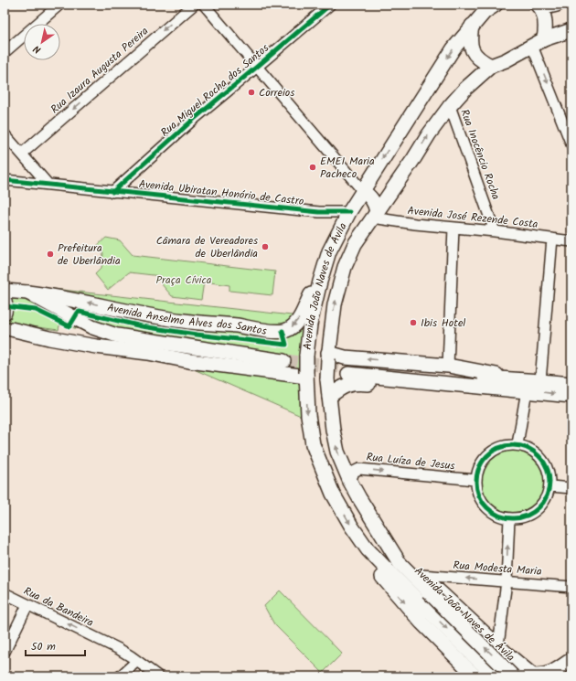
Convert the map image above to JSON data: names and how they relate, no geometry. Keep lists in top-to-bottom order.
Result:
{
  "streets": {
    "main road": ["Avenida João Naves de Ávila", "Avenida Anselmo Alves dos Santos"],
    "street": [
      "Rua Izaura Augusta Pereira",
      "Rua Miguel Rocha dos Santos",
      "Rua Inocêncio Rocha",
      "Avenida Ubiratan Honório de Castro",
      "Avenida José Rezende Costa",
      "Rua Luíza de Jesus",
      "Rua Modesta Maria",
      "Rua da Bandeira"
    ]
  },
  "crossings": [
    ["Rua Miguel Rocha dos Santos", "Avenida Ubiratan Honório de Castro"],
    ["Rua Inocêncio Rocha", "Avenida José Rezende Costa"],
    ["Rua Inocêncio Rocha", "Avenida João Naves de Ávila"],
    ["Avenida Ubiratan Honório de Castro", "Avenida João Naves de Ávila"],
    ["Avenida José Rezende Costa", "Avenida João Naves de Ávila"],
    ["Avenida João Naves de Ávila", "Avenida Anselmo Alves dos Santos"],
    ["Avenida João Naves de Ávila", "Rua Luíza de Jesus"],
    ["Avenida João Naves de Ávila", "Rua Modesta Maria"]
  ],
  "one_way": ["Rua Luíza de Jesus", "Rua Modesta Maria", "Rua da Bandeira"],
  "parks": ["Praça Cívica"],
  "places": [
    "Correios",
    "EMEI Maria Pacheco",
    "Câmara de Vereadores de Uberlândia",
    "Prefeitura de Uberlândia",
    "Ibis Hotel"
  ],
  "scale_bar": "50 m",
  "north": "bottom left"
}
